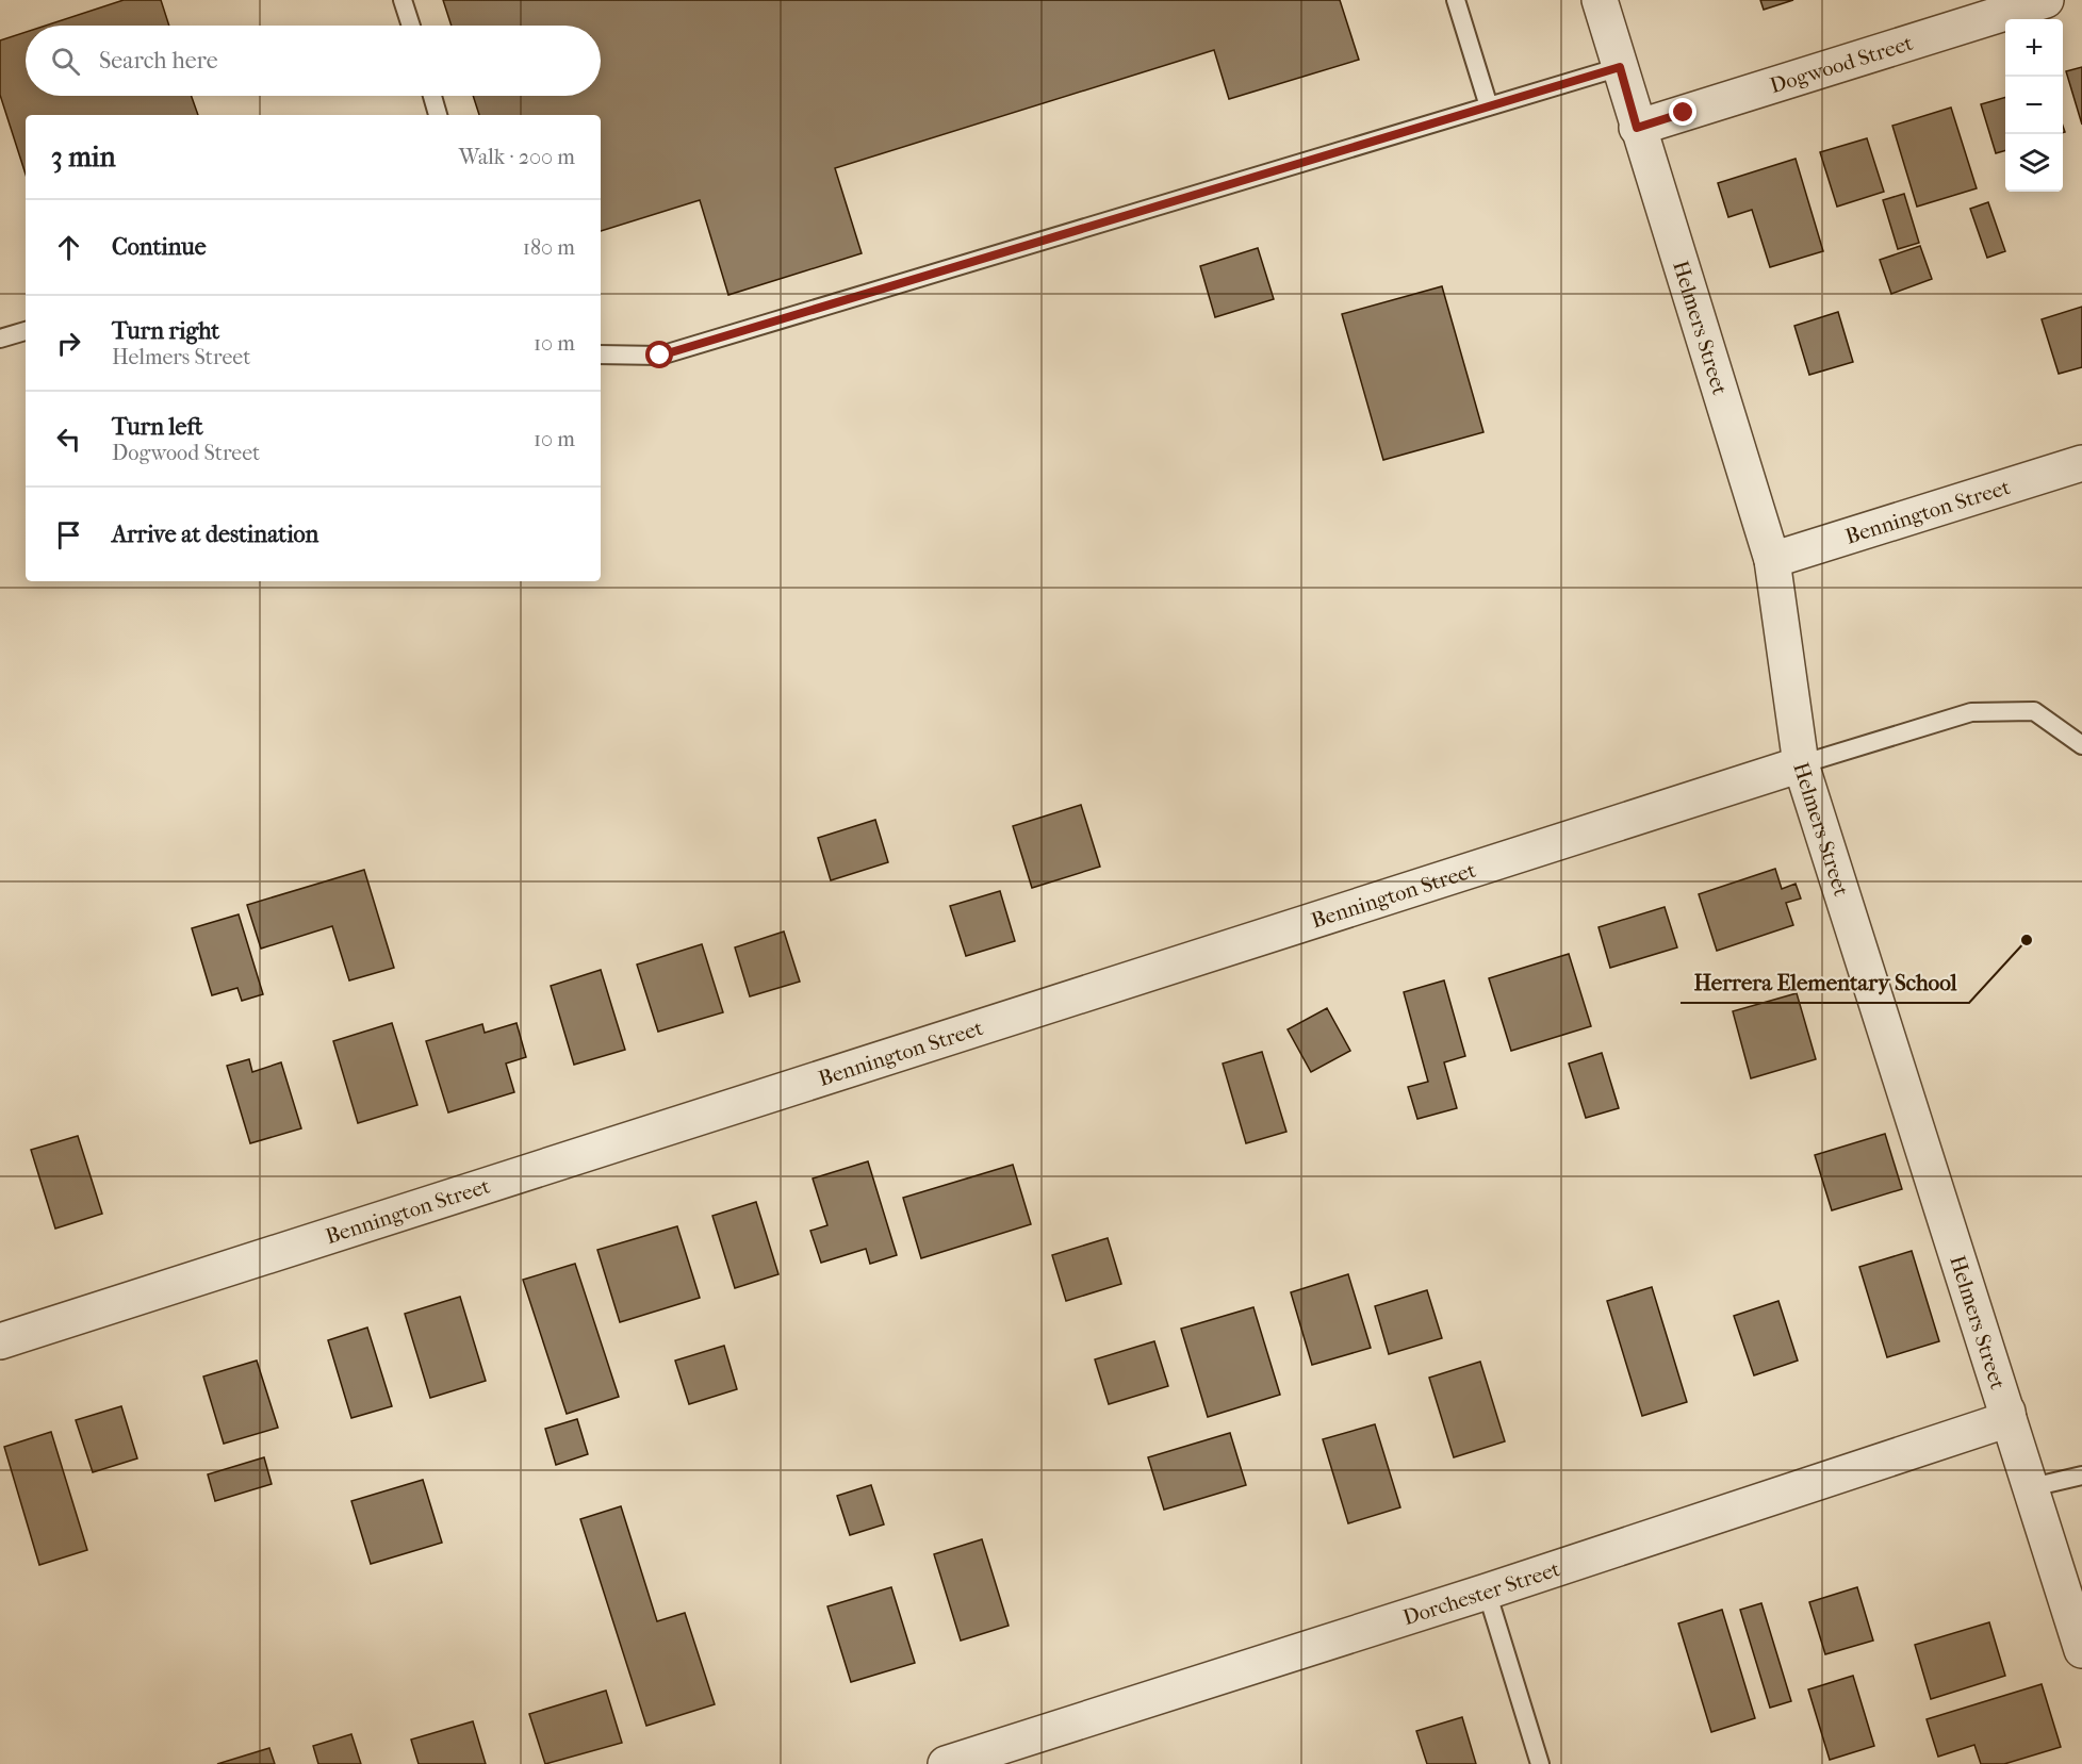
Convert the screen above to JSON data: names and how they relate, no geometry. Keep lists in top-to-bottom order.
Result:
{
  "streets": {
    "street": [
      "Dogwood Street",
      "Helmers Street",
      "Bennington Street",
      "Dorchester Street"
    ]
  },
  "crossings": [
    ["Dogwood Street", "Helmers Street"],
    ["Helmers Street", "Bennington Street"],
    ["Helmers Street", "Dorchester Street"]
  ],
  "places": ["Herrera Elementary School"],
  "page": {
    "map_buttons": ["+", "−"],
    "search": "Search here",
    "heading": ["3 min", "Walk · 200 m"],
    "list": [
      ["Continue", "180 m"],
      ["Turn right", "Helmers Street", "10 m"],
      ["Turn left", "Dogwood Street", "10 m"],
      "Arrive at destination"
    ]
  }
}
